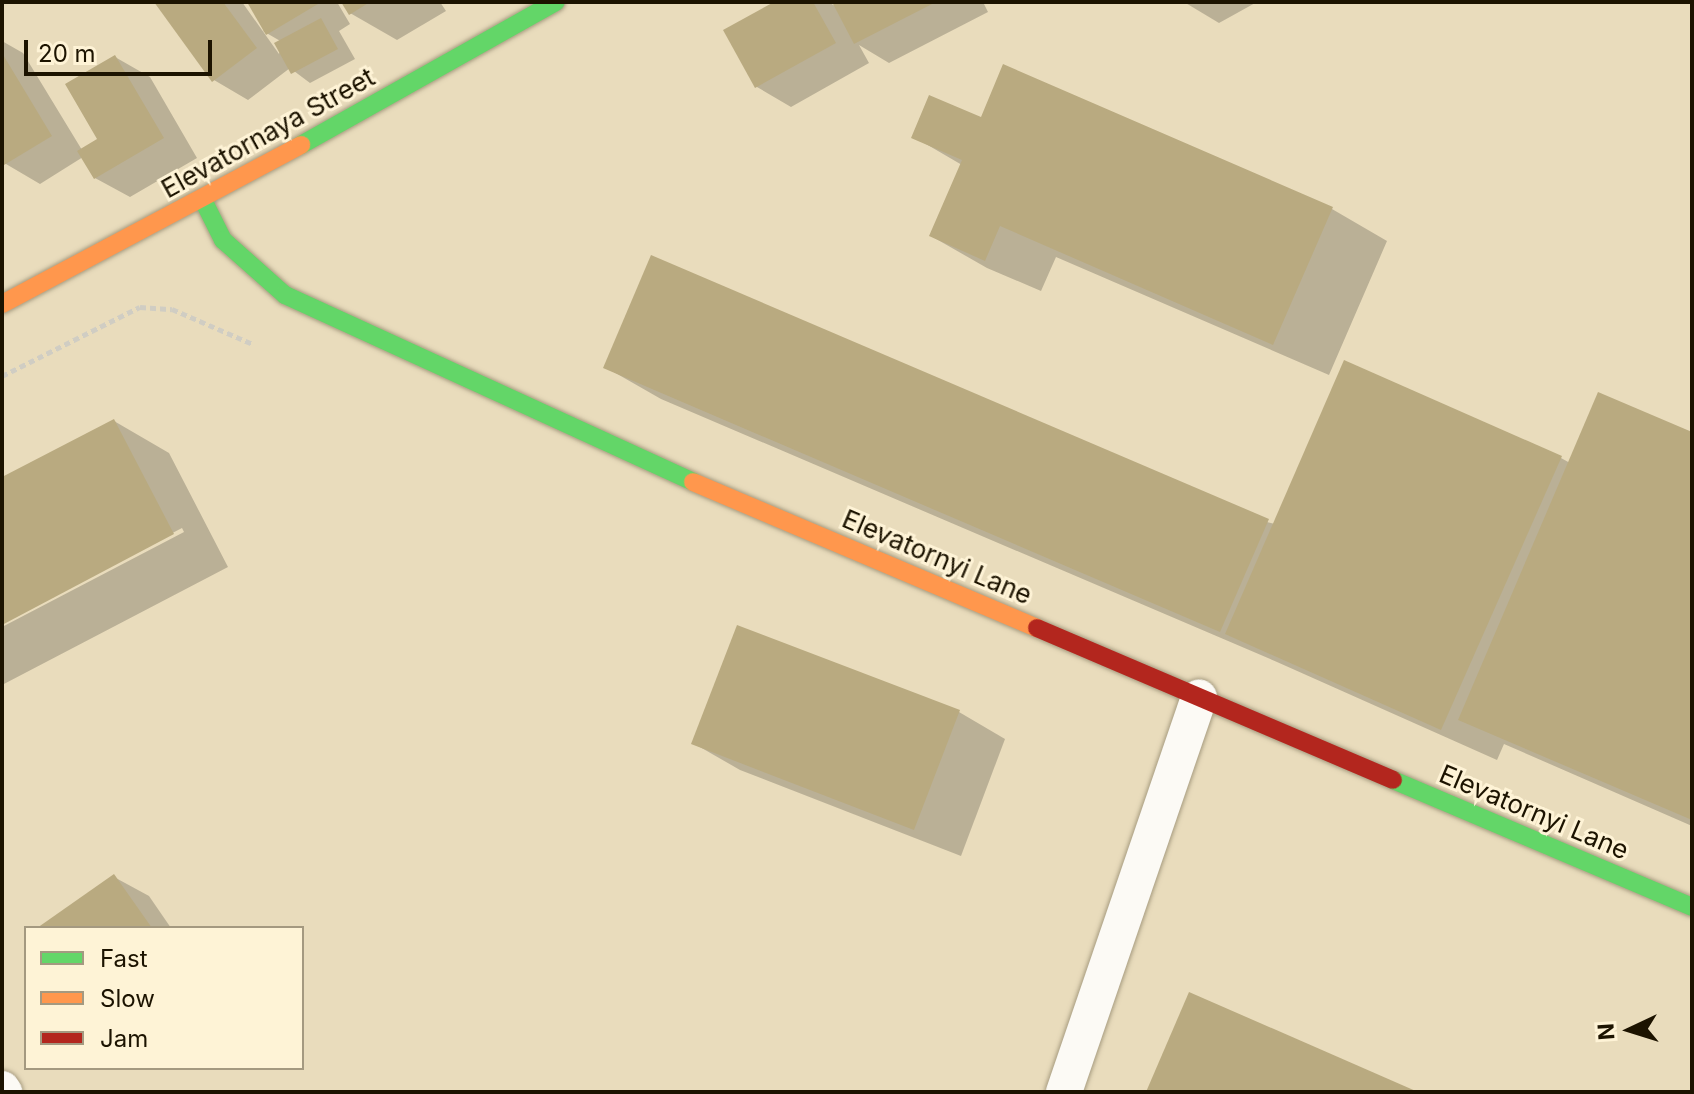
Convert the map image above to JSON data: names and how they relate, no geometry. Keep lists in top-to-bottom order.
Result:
{
  "streets": {
    "main road": ["Elevatornaya Street", "Elevatornyi Lane"]
  },
  "crossings": [
    ["Elevatornaya Street", "Elevatornyi Lane"]
  ],
  "legend": ["Fast", "Slow", "Jam"],
  "scale_bar": "20 m",
  "north": "left"
}
